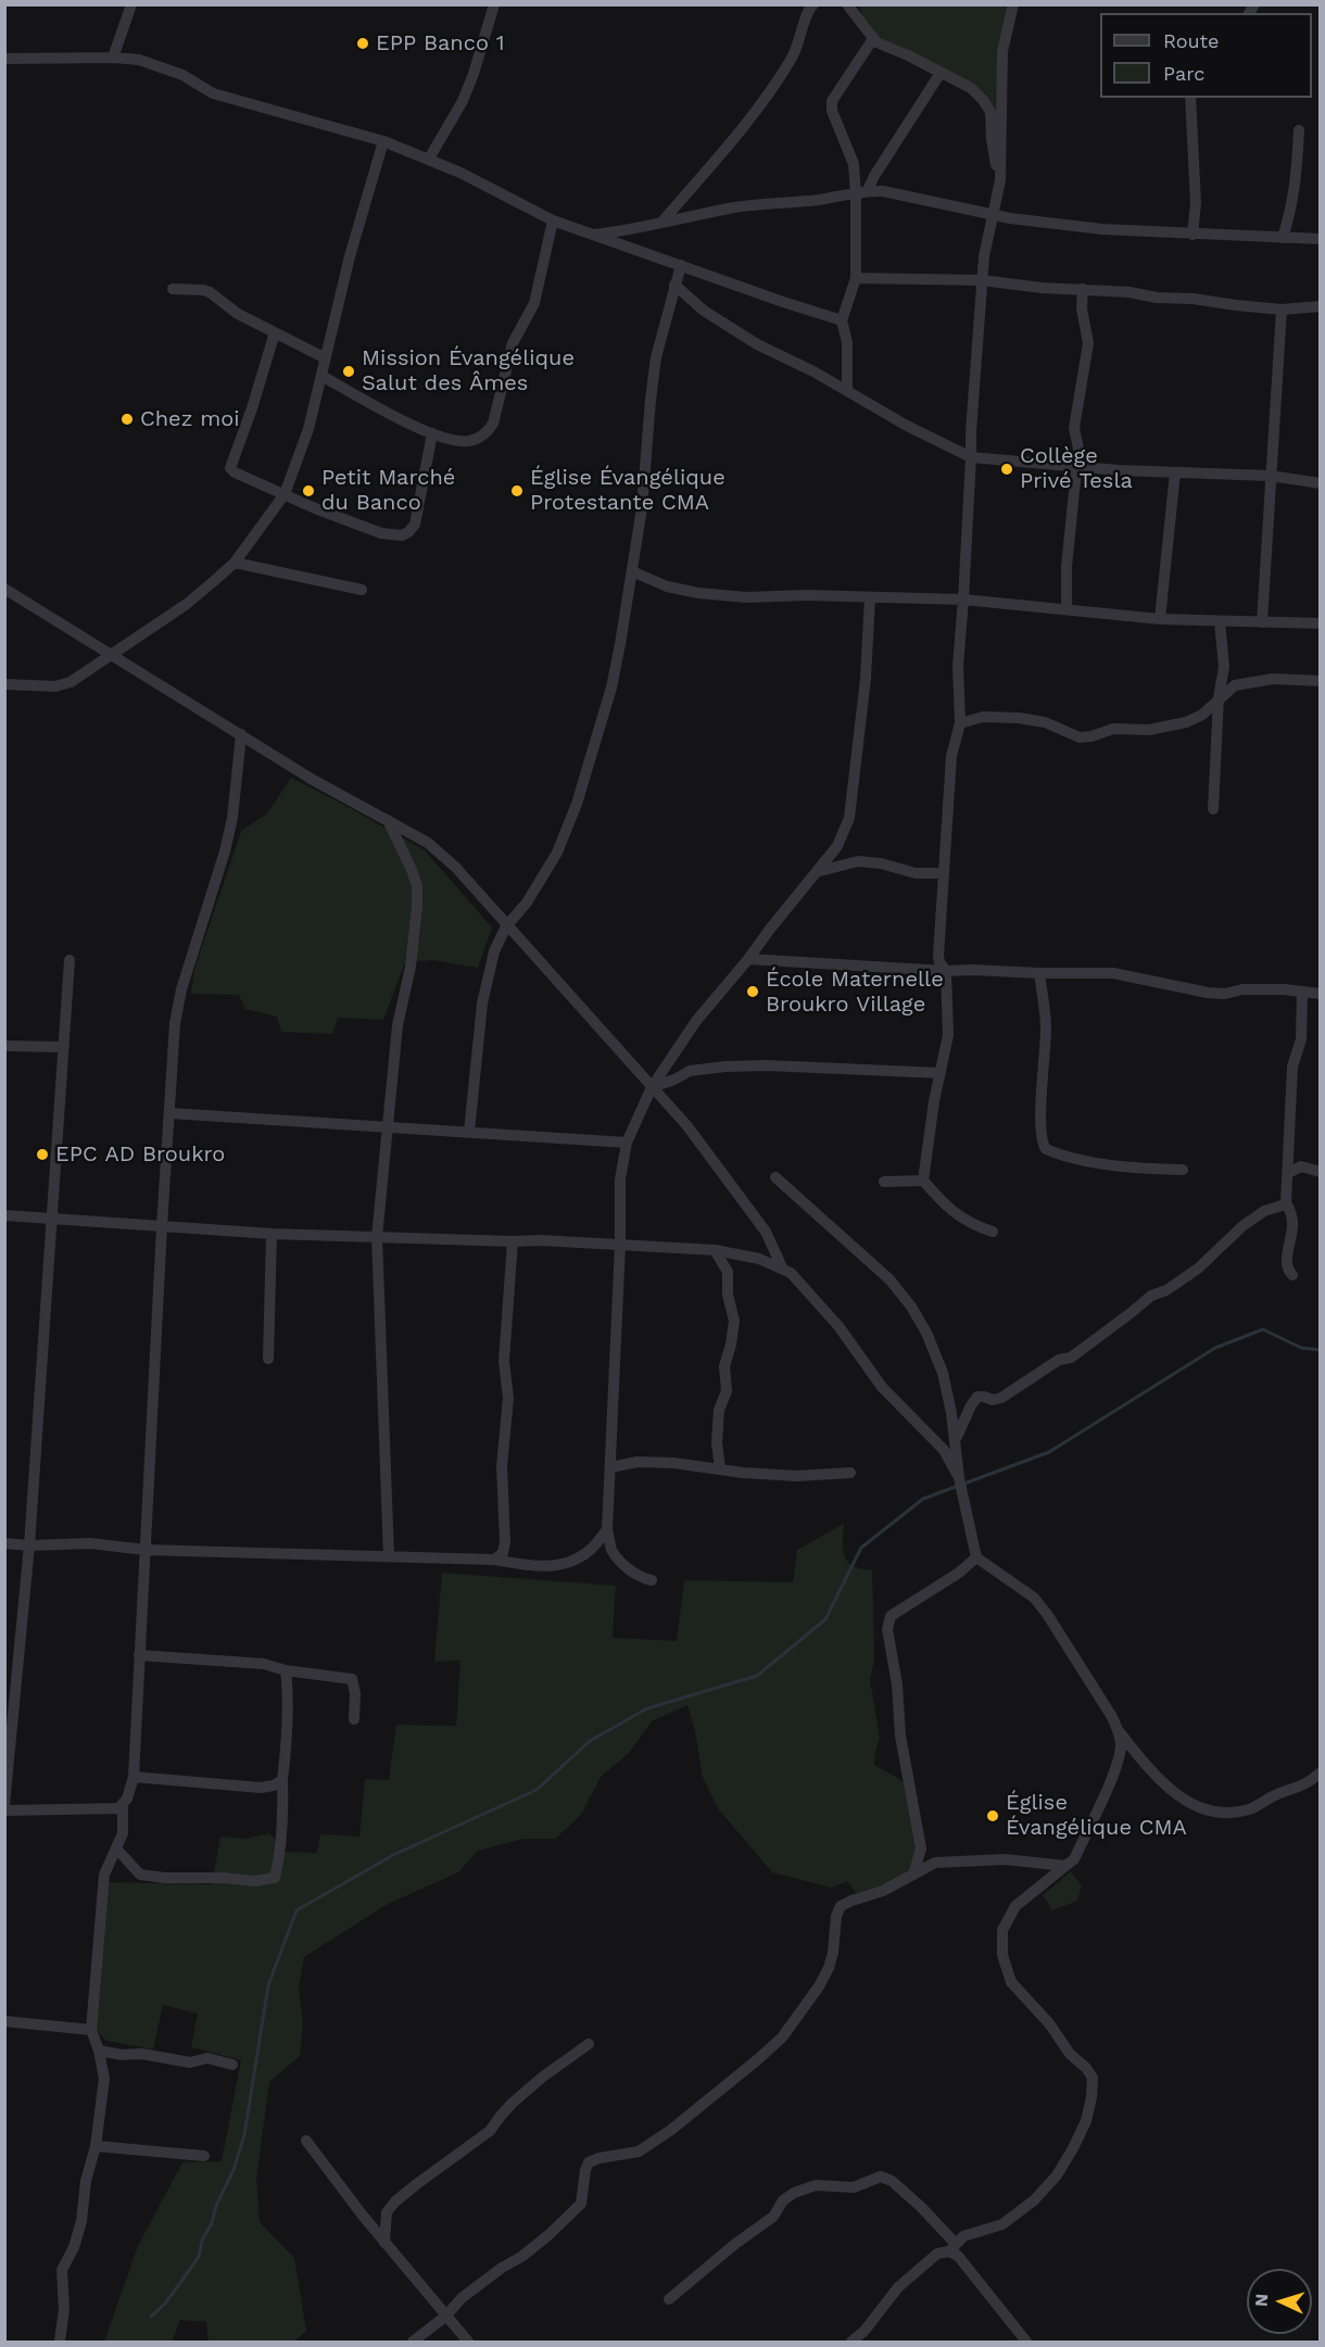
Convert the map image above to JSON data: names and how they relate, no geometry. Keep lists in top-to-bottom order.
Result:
{
  "places": [
    "EPP Banco 1",
    "Mission Évangélique Salut des Âmes",
    "Chez moi",
    "Collège Privé Tesla",
    "Petit Marché du Banco",
    "Église Évangélique Protestante CMA",
    "École Maternelle Broukro Village",
    "EPC AD Broukro",
    "Église Évangélique CMA"
  ],
  "legend": ["Route", "Parc"],
  "north": "left"
}
